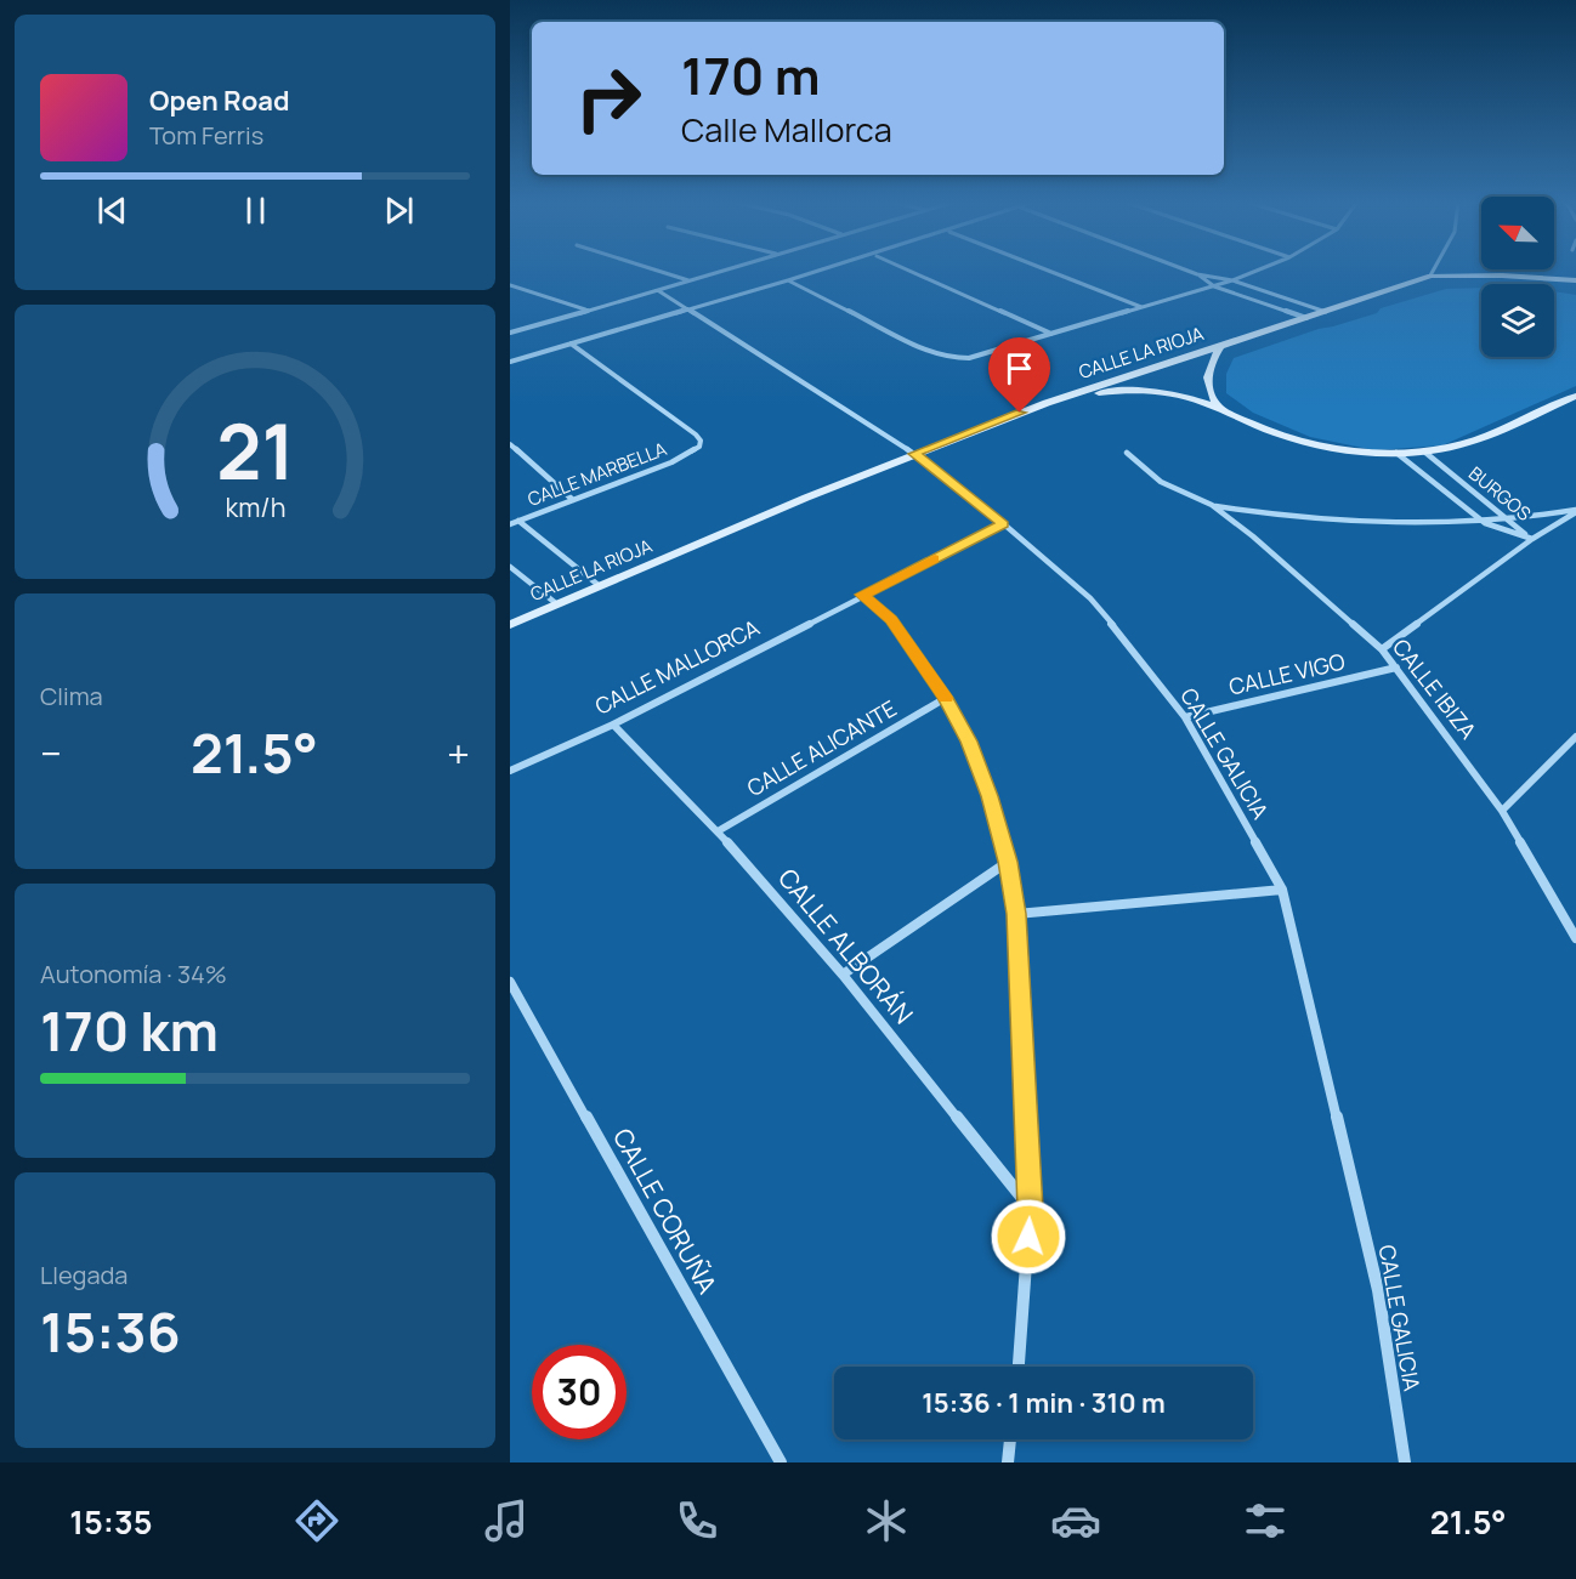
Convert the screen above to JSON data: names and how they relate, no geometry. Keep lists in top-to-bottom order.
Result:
{
  "streets": {
    "street": [
      "CALLE LA RIOJA",
      "CALLE MARBELLA",
      "BURGOS",
      "CALLE MALLORCA",
      "CALLE VIGO",
      "CALLE IBIZA",
      "CALLE ALICANTE",
      "CALLE GALICIA",
      "CALLE ALBORÁN",
      "CALLE CORUÑA"
    ]
  },
  "crossings": [
    ["CALLE LA RIOJA", "CALLE GALICIA"],
    ["BURGOS", "CALLE IBIZA"],
    ["CALLE MALLORCA", "CALLE GALICIA"],
    ["CALLE MALLORCA", "CALLE ALBORÁN"],
    ["CALLE VIGO", "CALLE IBIZA"],
    ["CALLE VIGO", "CALLE GALICIA"],
    ["CALLE ALICANTE", "CALLE ALBORÁN"]
  ],
  "north": "top left",
  "page": {
    "turn": ["170 m", "Calle Mallorca"],
    "song": ["Open Road", "Tom Ferris"],
    "tile": [
      "Clima",
      ["Autonomía · 34%", "170 km"],
      ["Llegada", "15:36"]
    ],
    "heat": ["−", "21.5°", "+"],
    "limit": "30",
    "trip": "15:36 · 1 min · 310 m",
    "tabs": ["15:35", "21.5°"],
    "gauge": ["21", "km/h"]
  }
}
